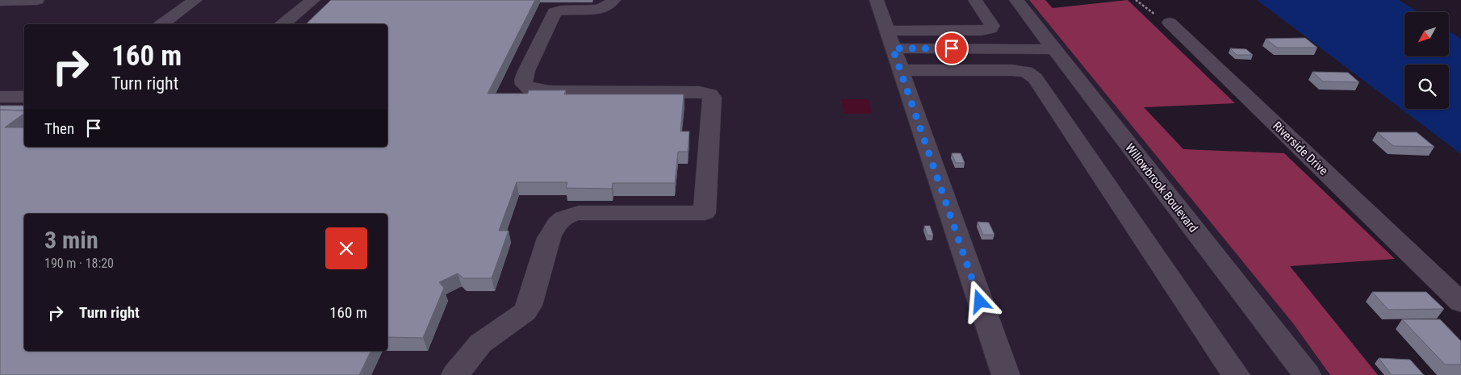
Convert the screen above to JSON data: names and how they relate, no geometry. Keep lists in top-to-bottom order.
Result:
{
  "streets": {
    "street": ["Riverside Drive", "Willowbrook Boulevard"]
  },
  "north": "bottom left",
  "page": {
    "turn": ["160 m", "Turn right"],
    "then": "Then",
    "heading": ["3 min", "190 m · 18:20"],
    "list": [
      {
        "name": "Turn right",
        "value": "160 m"
      }
    ]
  }
}
